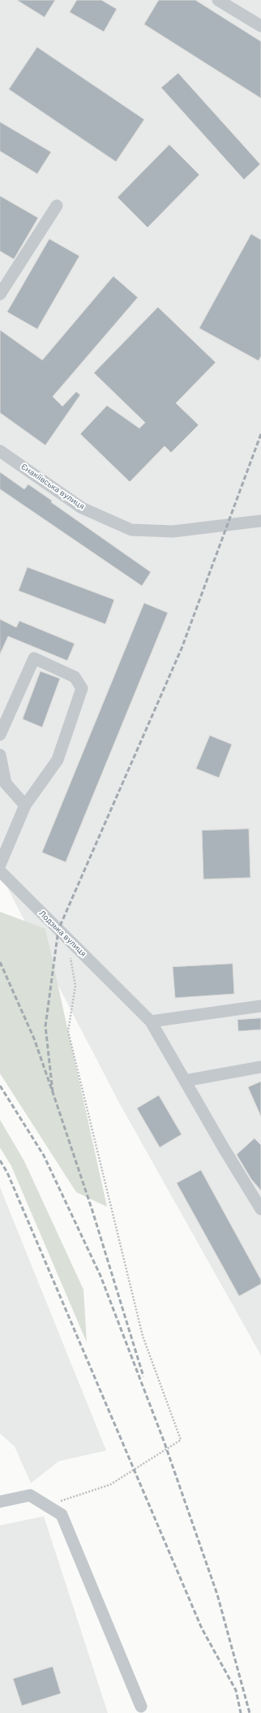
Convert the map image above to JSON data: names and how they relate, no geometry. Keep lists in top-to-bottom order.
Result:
{
  "streets": {
    "street": ["Єнакіївська вулиця", "Лодзька вулиця"]
  }
}
